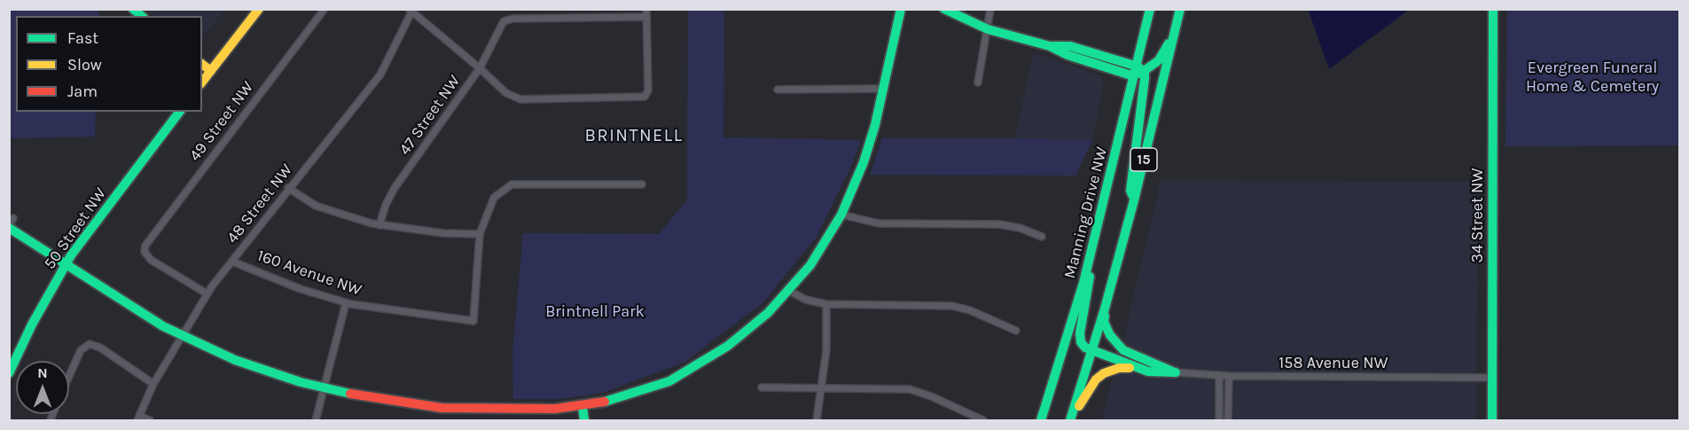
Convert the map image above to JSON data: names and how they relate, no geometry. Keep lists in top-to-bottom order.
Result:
{
  "streets": {
    "street": [
      "47 Street NW",
      "49 Street NW",
      "15",
      "48 Street NW",
      "Manning Drive NW",
      "34 Street NW",
      "50 Street NW",
      "160 Avenue NW",
      "158 Avenue NW"
    ]
  },
  "crossings": [
    ["49 Street NW", "48 Street NW"],
    ["48 Street NW", "160 Avenue NW"],
    ["34 Street NW", "158 Avenue NW"]
  ],
  "districts": ["BRINTNELL"],
  "parks": ["Evergreen Funeral Home & Cemetery", "Brintnell Park"],
  "legend": ["Fast", "Slow", "Jam"],
  "north": "top"
}
